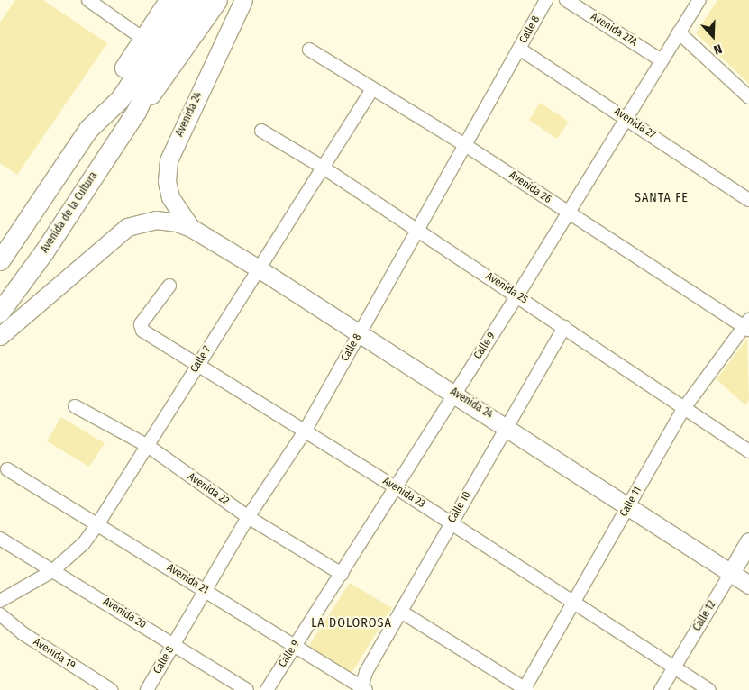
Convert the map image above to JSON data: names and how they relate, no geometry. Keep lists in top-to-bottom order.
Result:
{
  "streets": {
    "main road": ["Avenida 24", "Avenida de la Cultura", "Calle 12"],
    "street": [
      "Calle 8",
      "Avenida 27A",
      "Avenida 27",
      "Avenida 26",
      "Avenida 25",
      "Calle 9",
      "Calle 7",
      "Avenida 22",
      "Avenida 23",
      "Calle 11",
      "Calle 10",
      "Avenida 21",
      "Avenida 20",
      "Avenida 19"
    ]
  },
  "crossings": [
    ["Calle 8", "Avenida 24"],
    ["Calle 8", "Avenida 27"],
    ["Calle 8", "Avenida 26"],
    ["Calle 8", "Avenida 25"],
    ["Calle 8", "Avenida 22"],
    ["Calle 8", "Avenida 23"],
    ["Calle 8", "Avenida 21"],
    ["Calle 8", "Avenida 20"],
    ["Avenida 27A", "Calle 9"],
    ["Avenida 24", "Calle 9"],
    ["Avenida 24", "Calle 7"],
    ["Avenida 24", "Calle 11"],
    ["Avenida 24", "Calle 10"],
    ["Avenida 24", "Calle 12"],
    ["Avenida 27", "Calle 9"],
    ["Avenida 26", "Calle 9"],
    ["Avenida 26", "Calle 7"],
    ["Avenida 26", "Calle 11"],
    ["Avenida 25", "Calle 9"],
    ["Avenida 25", "Calle 7"],
    ["Avenida 25", "Calle 11"],
    ["Avenida 25", "Calle 10"],
    ["Calle 9", "Avenida 22"],
    ["Calle 9", "Avenida 23"],
    ["Calle 9", "Avenida 21"],
    ["Calle 7", "Avenida 22"],
    ["Calle 7", "Avenida 23"],
    ["Calle 7", "Avenida 21"],
    ["Calle 7", "Avenida 20"],
    ["Avenida 23", "Calle 11"],
    ["Avenida 23", "Calle 10"],
    ["Avenida 23", "Calle 12"],
    ["Calle 10", "Avenida 21"]
  ],
  "districts": ["SANTA FE", "LA DOLOROSA"],
  "north": "bottom"
}
